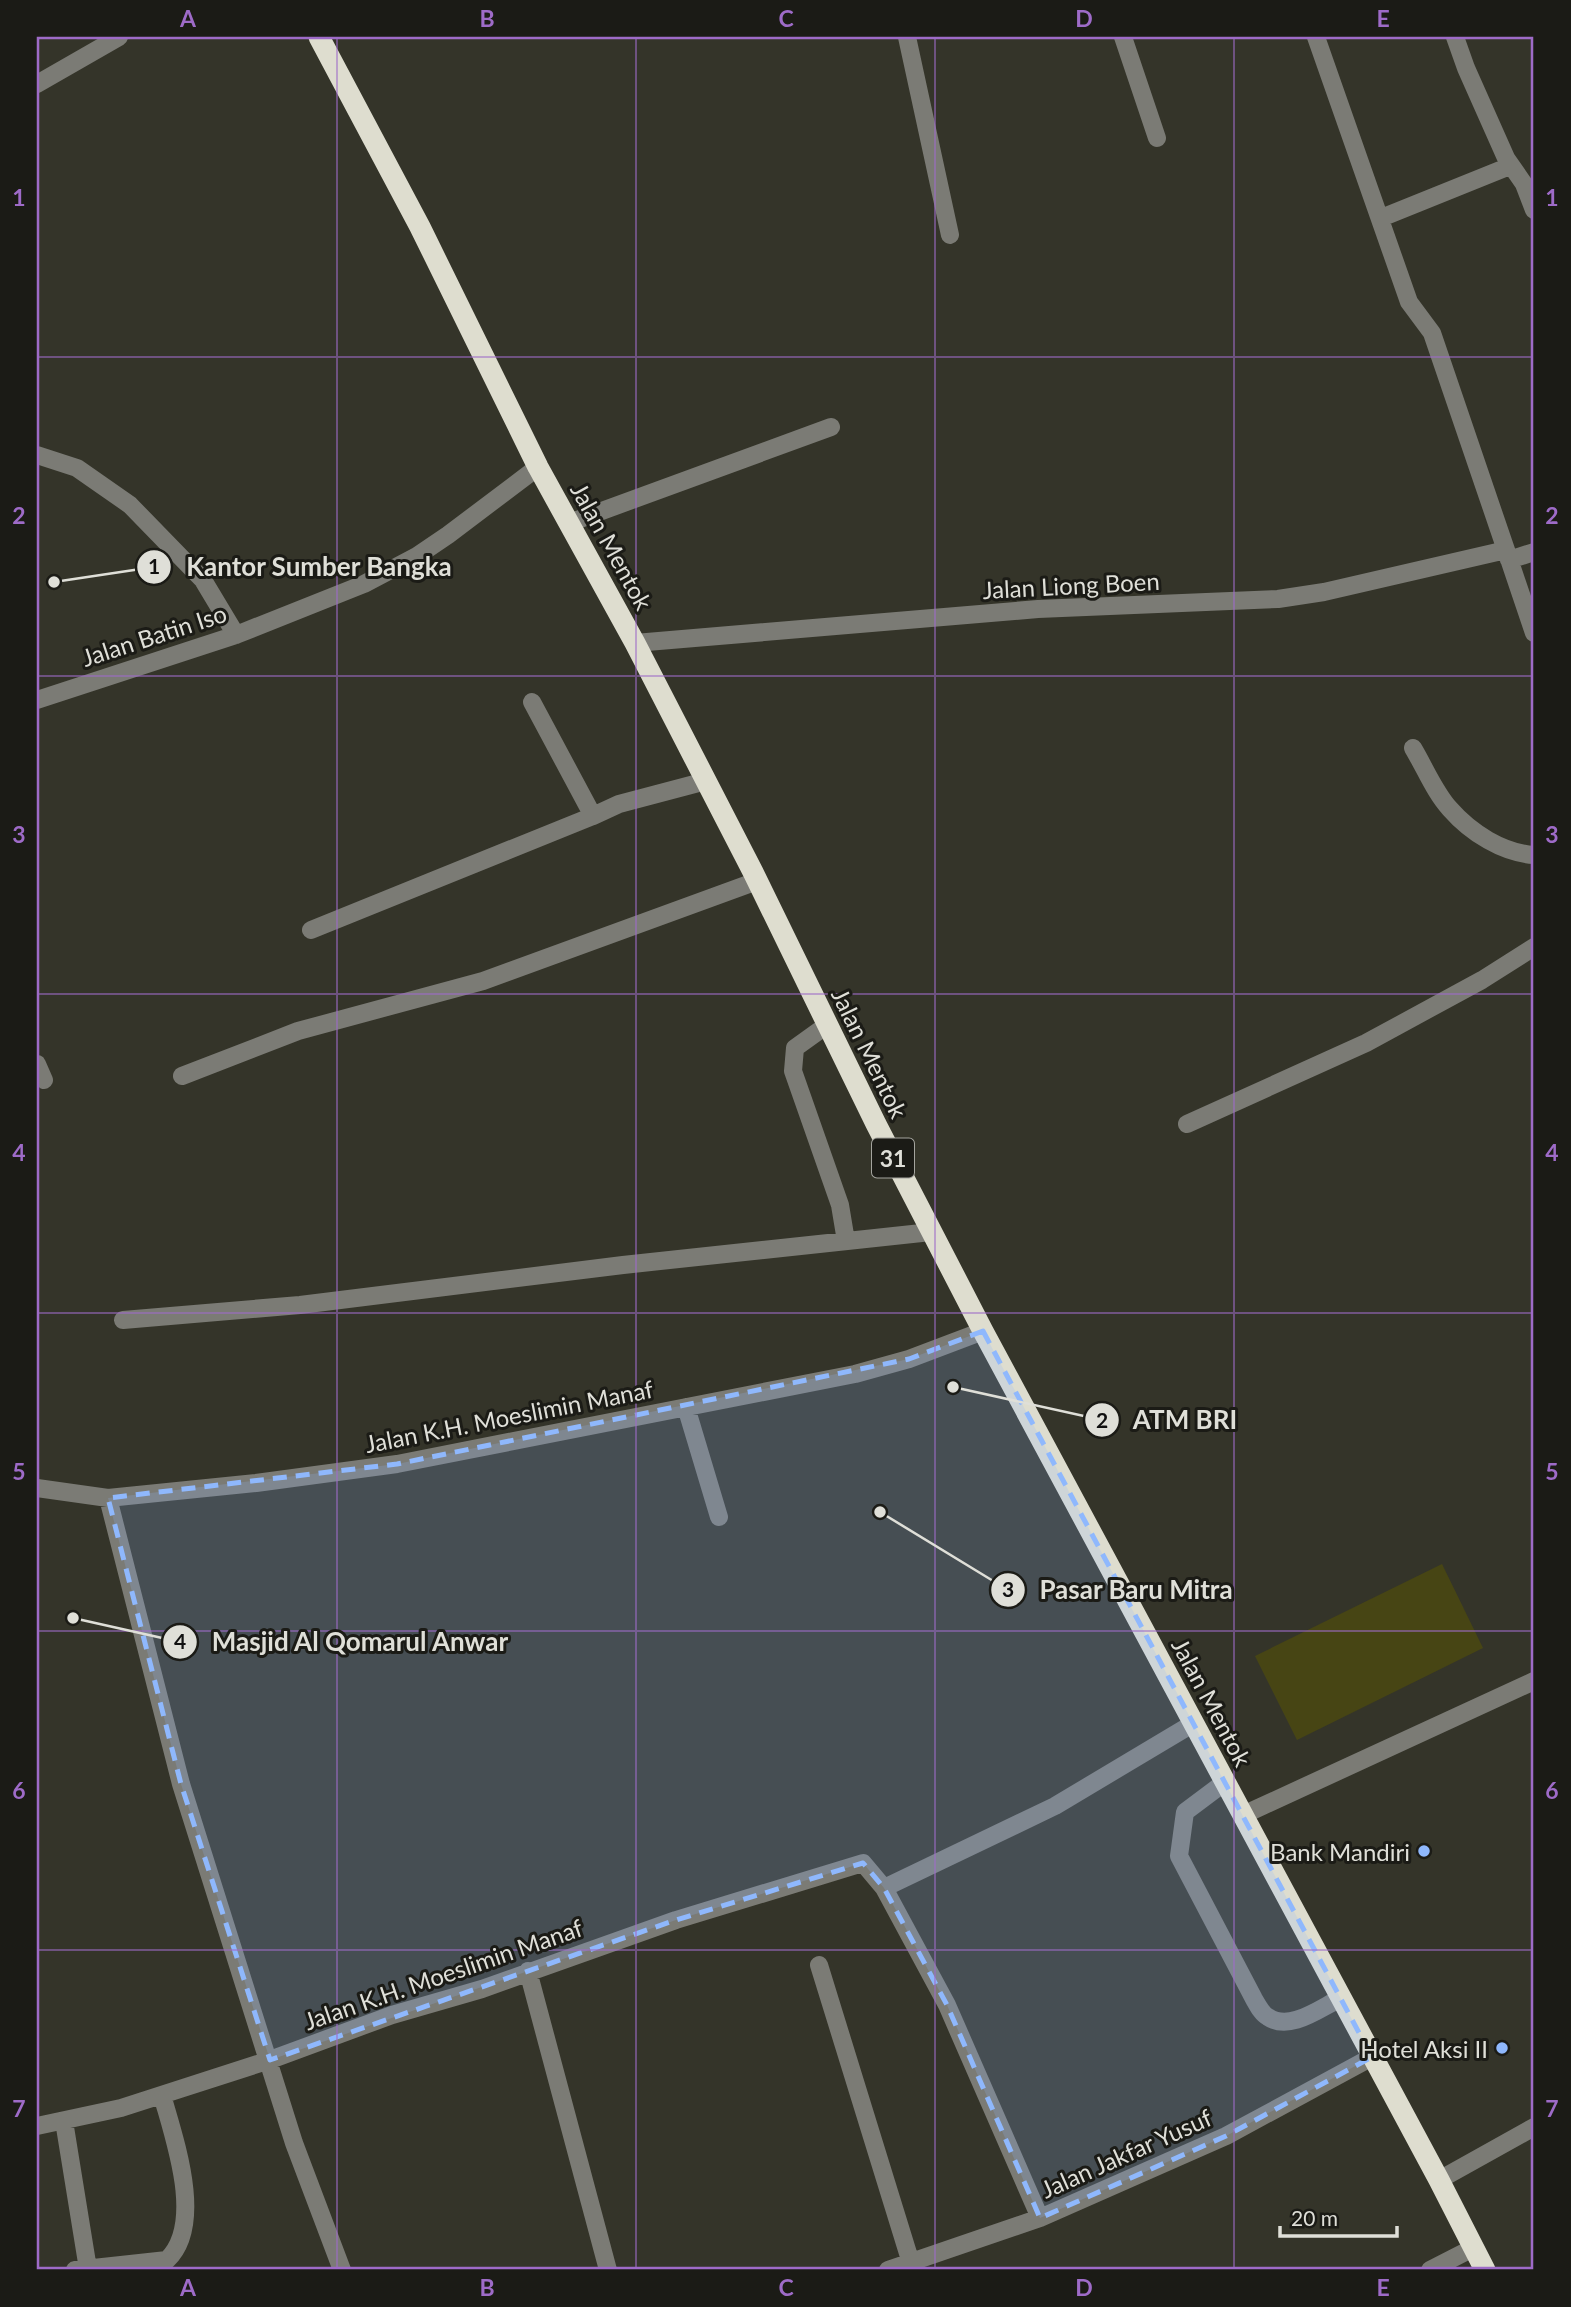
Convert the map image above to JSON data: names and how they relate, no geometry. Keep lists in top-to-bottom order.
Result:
{
  "streets": {
    "highway": ["Jalan Mentok", "31"],
    "street": [
      "Jalan Liong Boen",
      "Jalan Batin Iso",
      "Jalan K.H. Moeslimin Manaf",
      "Jalan Jakfar Yusuf"
    ]
  },
  "crossings": [
    ["Jalan Mentok", "Jalan Liong Boen"],
    ["Jalan Mentok", "Jalan Batin Iso"],
    ["Jalan Mentok", "Jalan K.H. Moeslimin Manaf"],
    ["Jalan Mentok", "Jalan Jakfar Yusuf"]
  ],
  "places": [
    "Kantor Sumber Bangka",
    "ATM BRI",
    "Pasar Baru Mitra",
    "Masjid Al Qomarul Anwar",
    "Bank Mandiri",
    "Hotel Aksi II"
  ],
  "scale_bar": "20 m",
  "grid": {
    "columns": [
      "A",
      "B",
      "C",
      "D",
      "E"
    ],
    "rows": [
      "1",
      "2",
      "3",
      "4",
      "5",
      "6",
      "7"
    ]
  }
}
